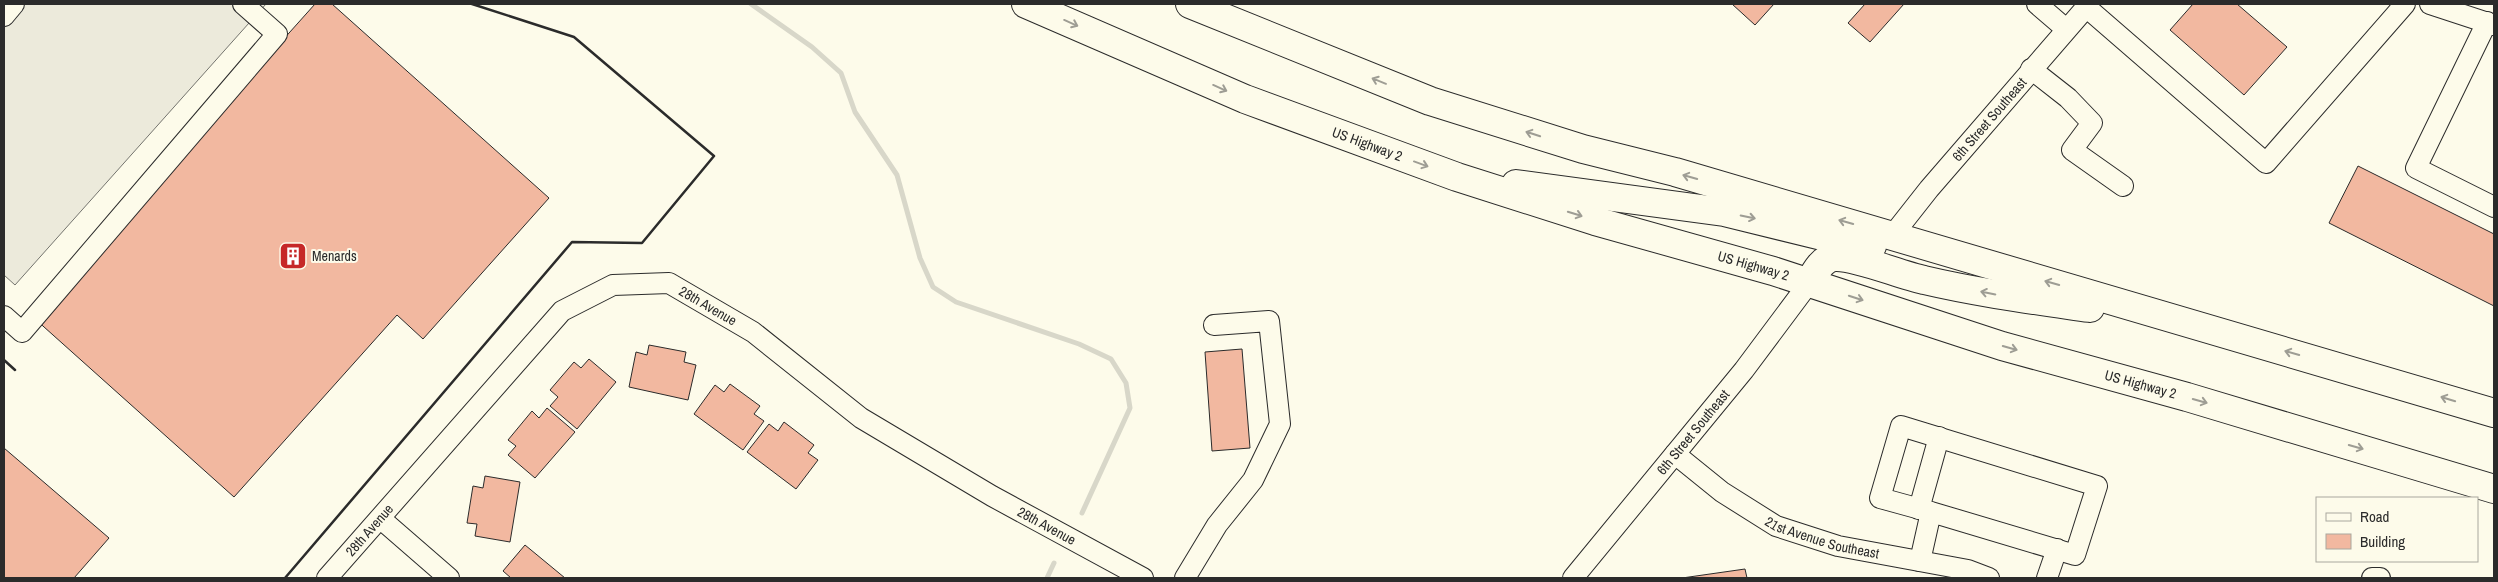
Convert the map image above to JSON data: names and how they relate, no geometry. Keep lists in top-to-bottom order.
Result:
{
  "streets": {
    "highway": ["US Highway 2"],
    "street": ["6th Street Southeast", "28th Avenue", "21st Avenue Southeast"]
  },
  "crossings": [
    ["6th Street Southeast", "US Highway 2"],
    ["6th Street Southeast", "21st Avenue Southeast"]
  ],
  "places": {
    "building": ["Menards"]
  },
  "legend": ["Road", "Building"]
}
